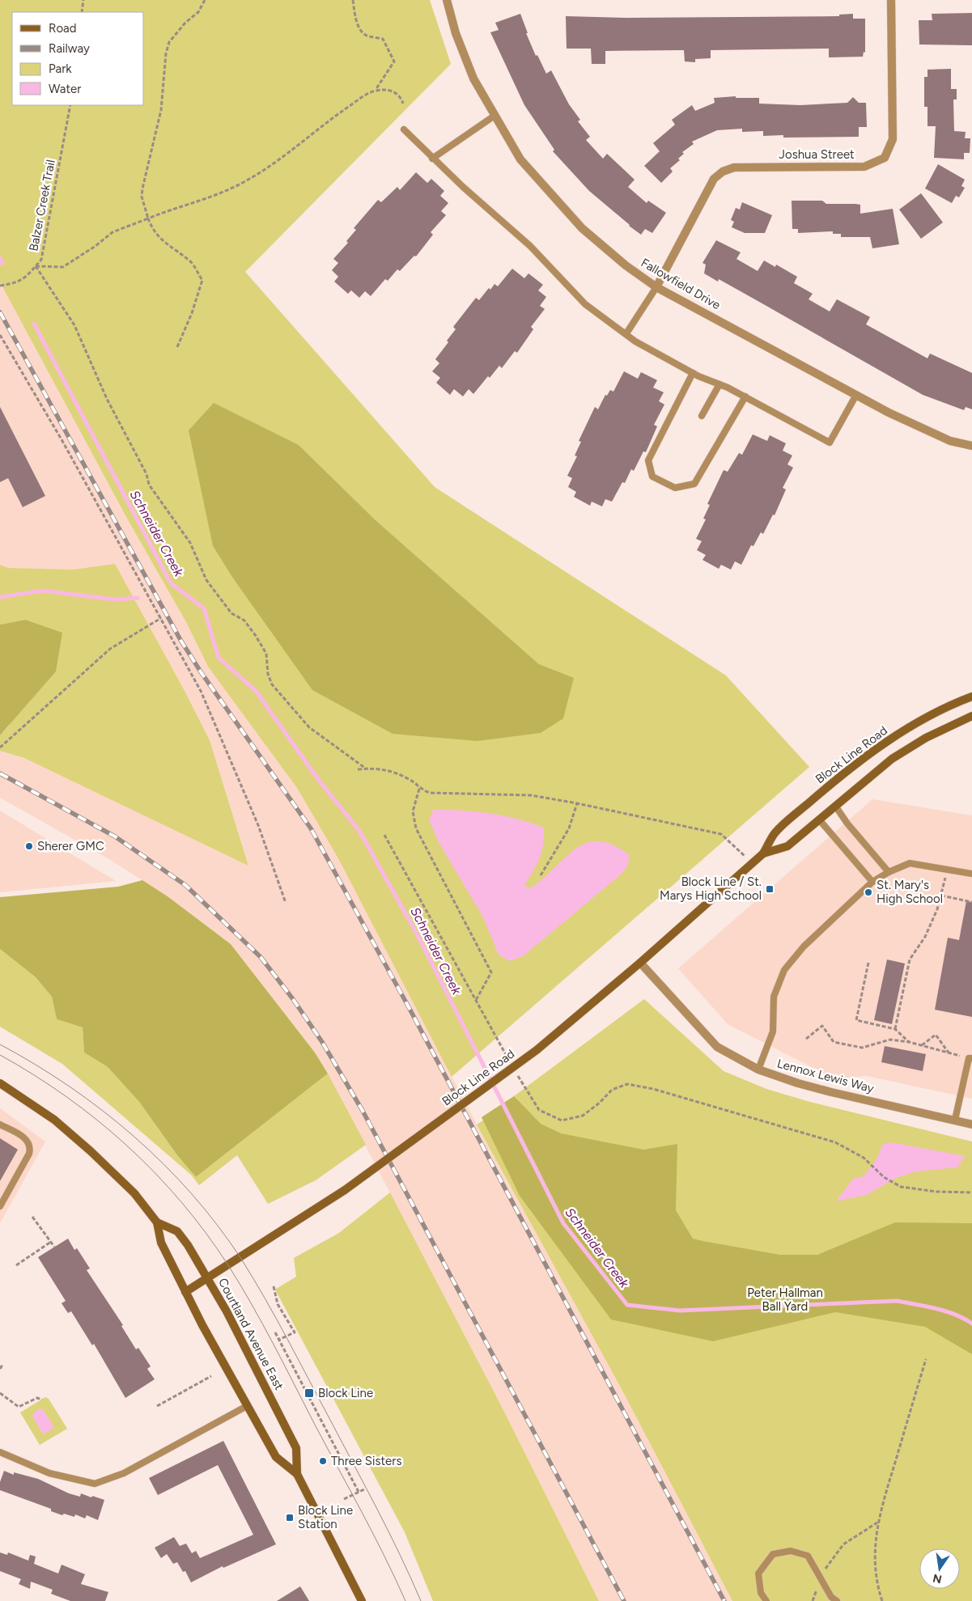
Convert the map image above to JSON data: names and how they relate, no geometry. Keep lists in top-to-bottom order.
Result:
{
  "streets": {
    "street": [
      "Joshua Street",
      "Fallowfield Drive",
      "Block Line Road",
      "Lennox Lewis Way",
      "Courtland Avenue East"
    ],
    "path": ["Balzer Creek Trail"]
  },
  "crossings": [
    ["Joshua Street", "Fallowfield Drive"],
    ["Block Line Road", "Lennox Lewis Way"],
    ["Block Line Road", "Courtland Avenue East"]
  ],
  "water": ["Schneider Creek"],
  "parks": ["Peter Hallman Ball Yard"],
  "places": {
    "other": ["Sherer GMC", "St. Mary's High School", "Three Sisters"],
    "transit": ["Block Line / St. Marys High School", "Block Line", "Block Line Station"]
  },
  "legend": [
    "Road",
    "Railway",
    "Park",
    "Water"
  ],
  "north": "bottom"
}
